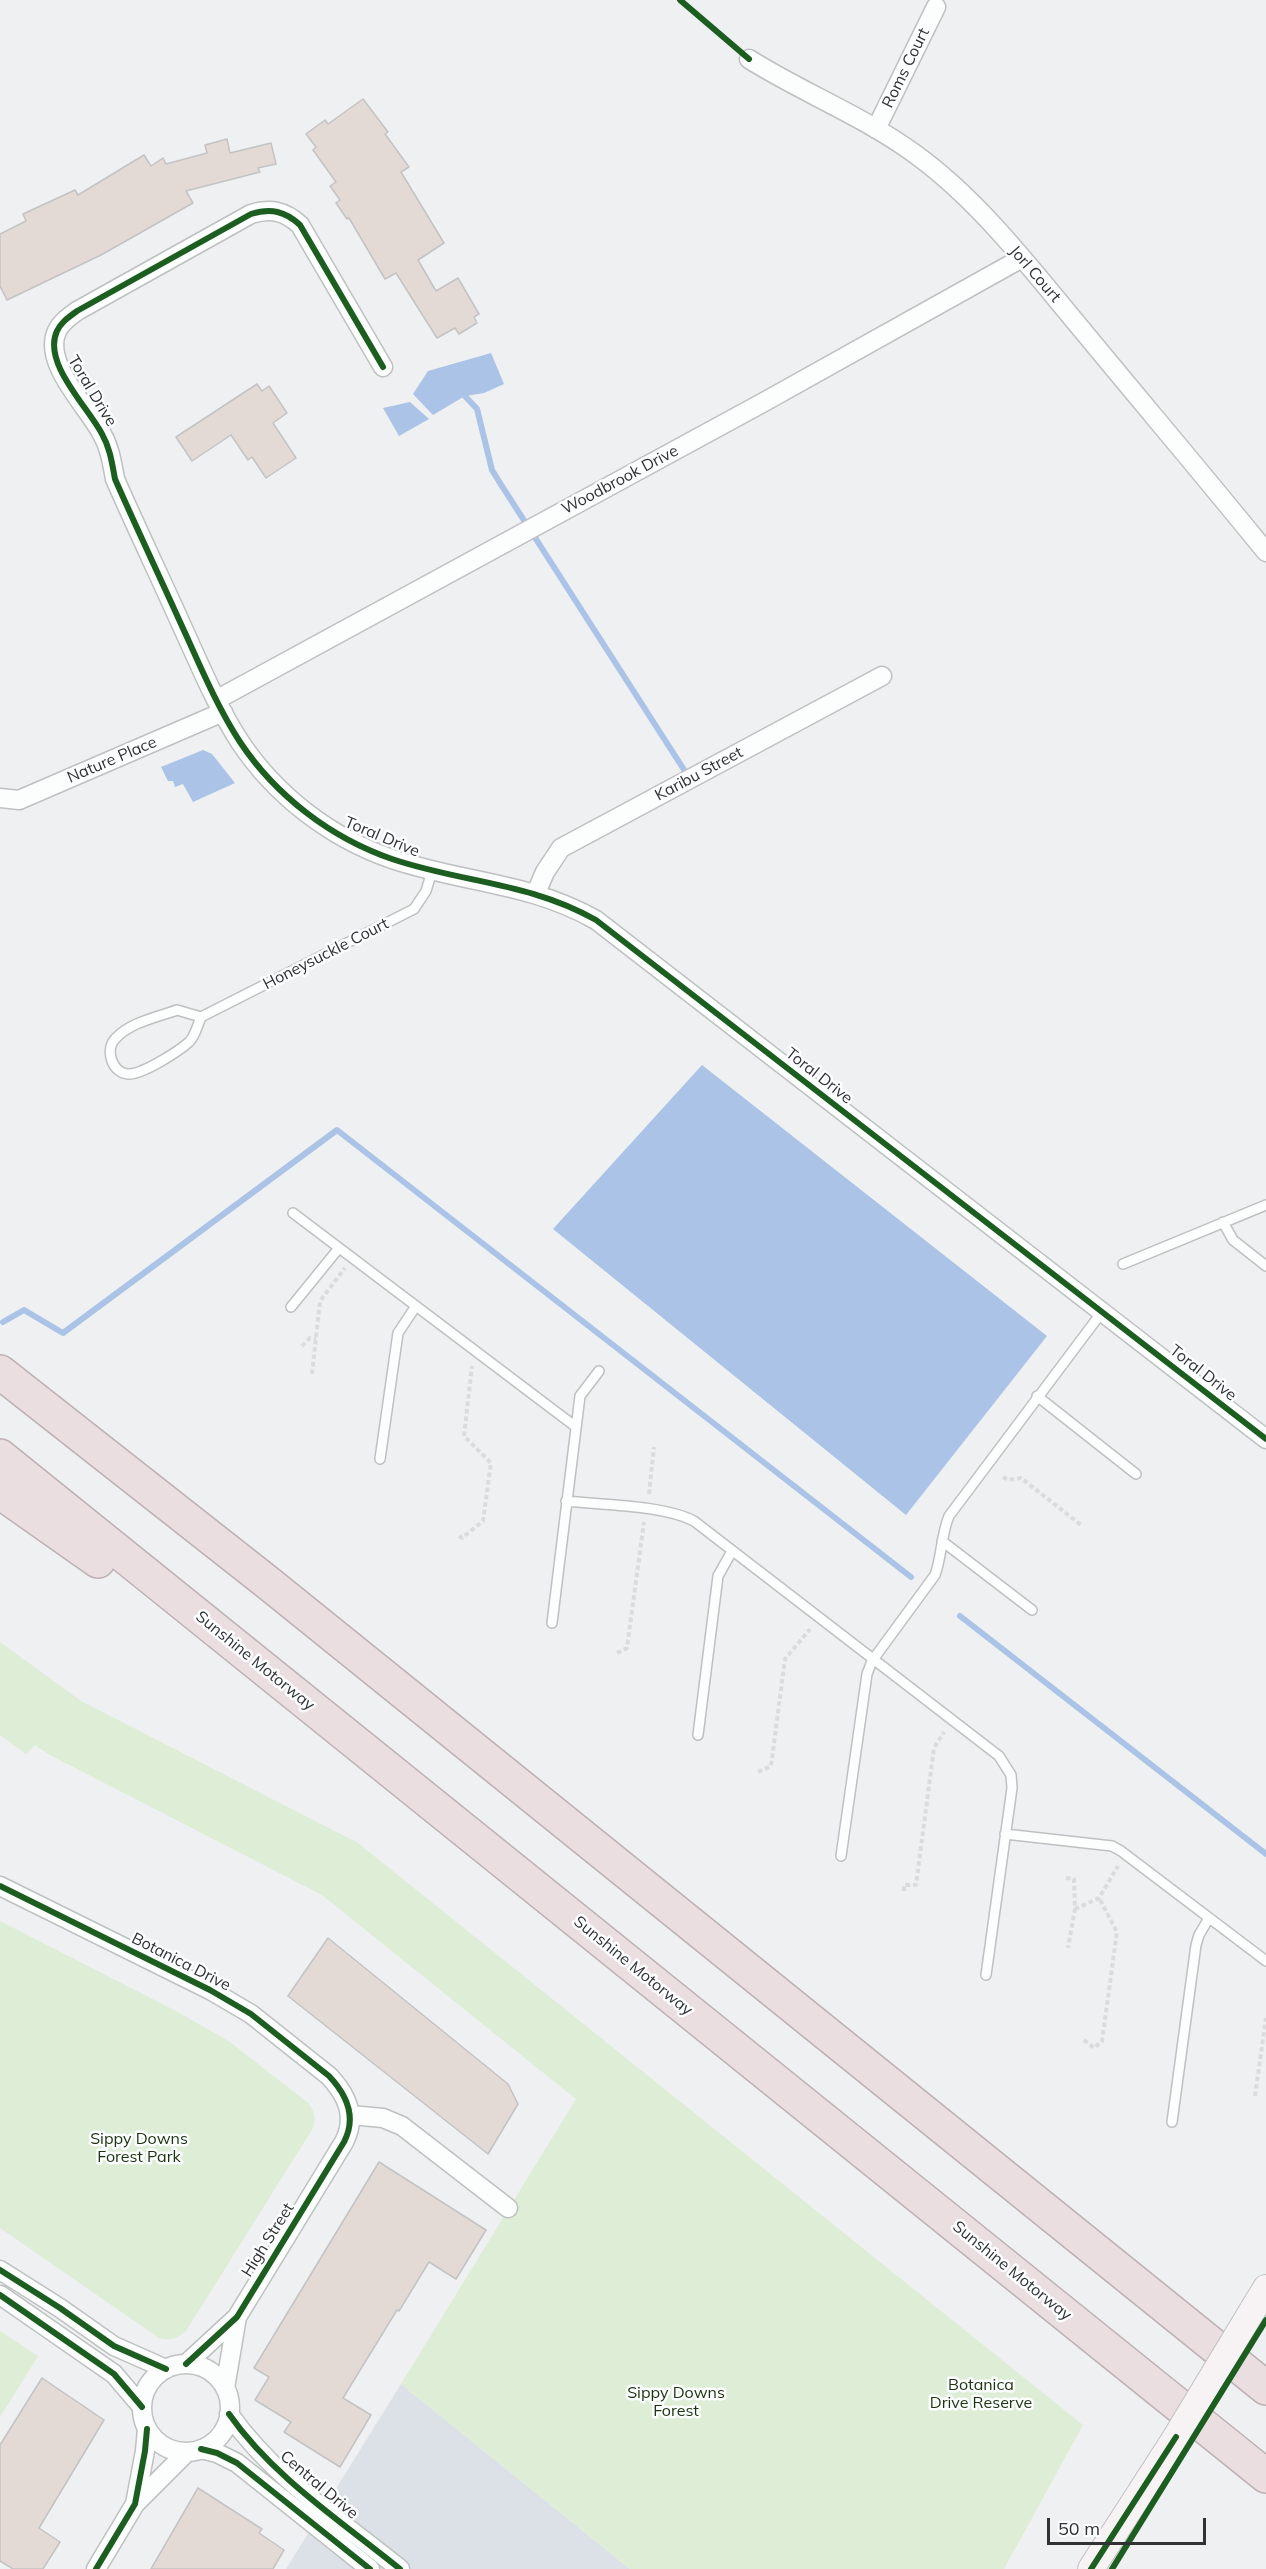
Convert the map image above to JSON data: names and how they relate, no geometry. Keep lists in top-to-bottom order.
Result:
{
  "streets": {
    "highway": ["Sunshine Motorway"],
    "street": [
      "Roms Court",
      "Jorl Court",
      "Toral Drive",
      "Woodbrook Drive",
      "Nature Place",
      "Karibu Street",
      "Botanica Drive",
      "High Street",
      "Central Drive"
    ],
    "lane": ["Honeysuckle Court"]
  },
  "crossings": [
    ["Roms Court", "Jorl Court"],
    ["Jorl Court", "Woodbrook Drive"],
    ["Toral Drive", "Woodbrook Drive"],
    ["Toral Drive", "Nature Place"],
    ["Toral Drive", "Karibu Street"],
    ["Toral Drive", "Honeysuckle Court"],
    ["Woodbrook Drive", "Nature Place"],
    ["Botanica Drive", "High Street"],
    ["High Street", "Central Drive"]
  ],
  "parks": ["Sippy Downs Forest Park", "Botanica Drive Reserve", "Sippy Downs Forest"],
  "scale_bar": "50 m"
}
